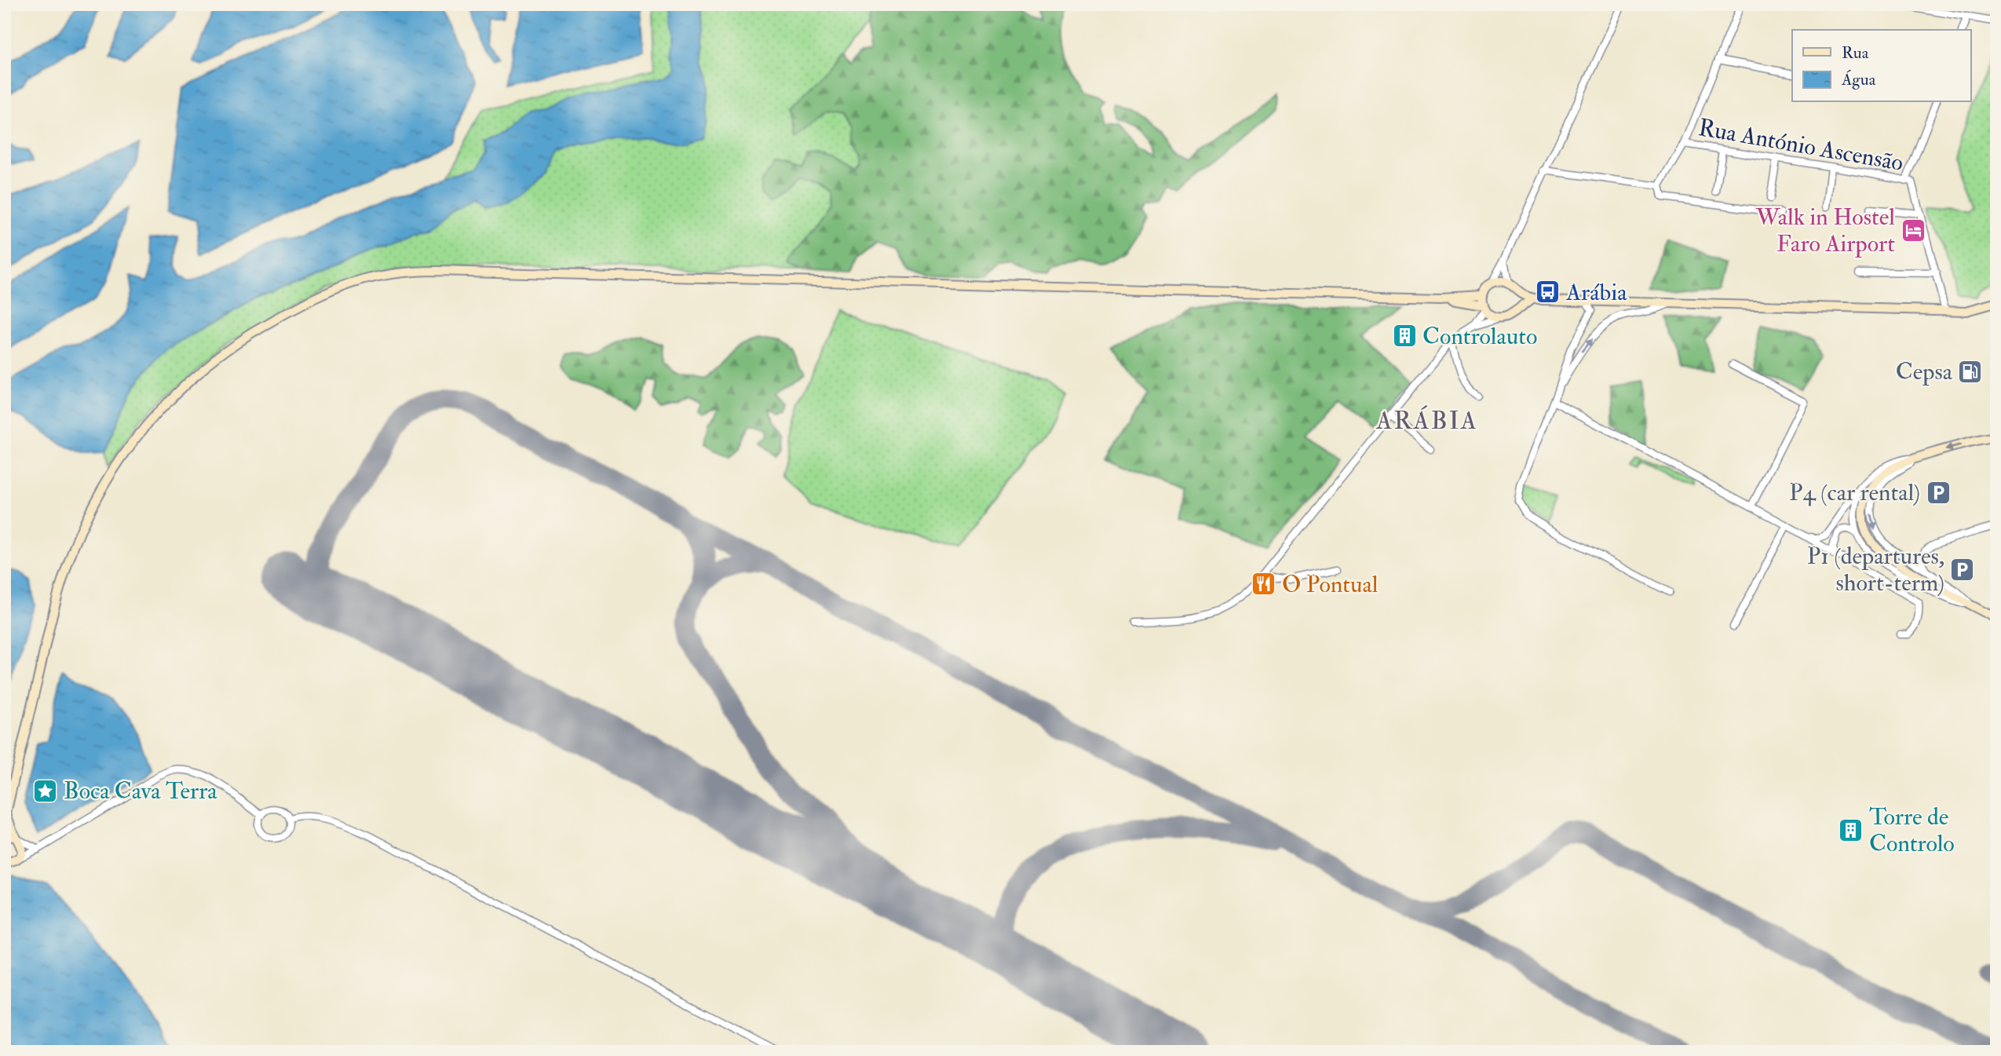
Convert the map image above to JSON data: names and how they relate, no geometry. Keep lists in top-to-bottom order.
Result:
{
  "streets": {
    "street": ["Rua António Ascensão"]
  },
  "districts": ["ARÁBIA"],
  "places": {
    "hotel": ["Walk in Hostel Faro Airport"],
    "bus stop": ["Arábia"],
    "building": ["Controlauto", "Torre de Controlo"],
    "fuel station": ["Cepsa"],
    "parking": ["P4 (car rental)", "P1 (departures, short-term)"],
    "restaurant": ["O Pontual"],
    "place": ["Boca Cava Terra"]
  },
  "legend": ["Rua", "Água"]
}
